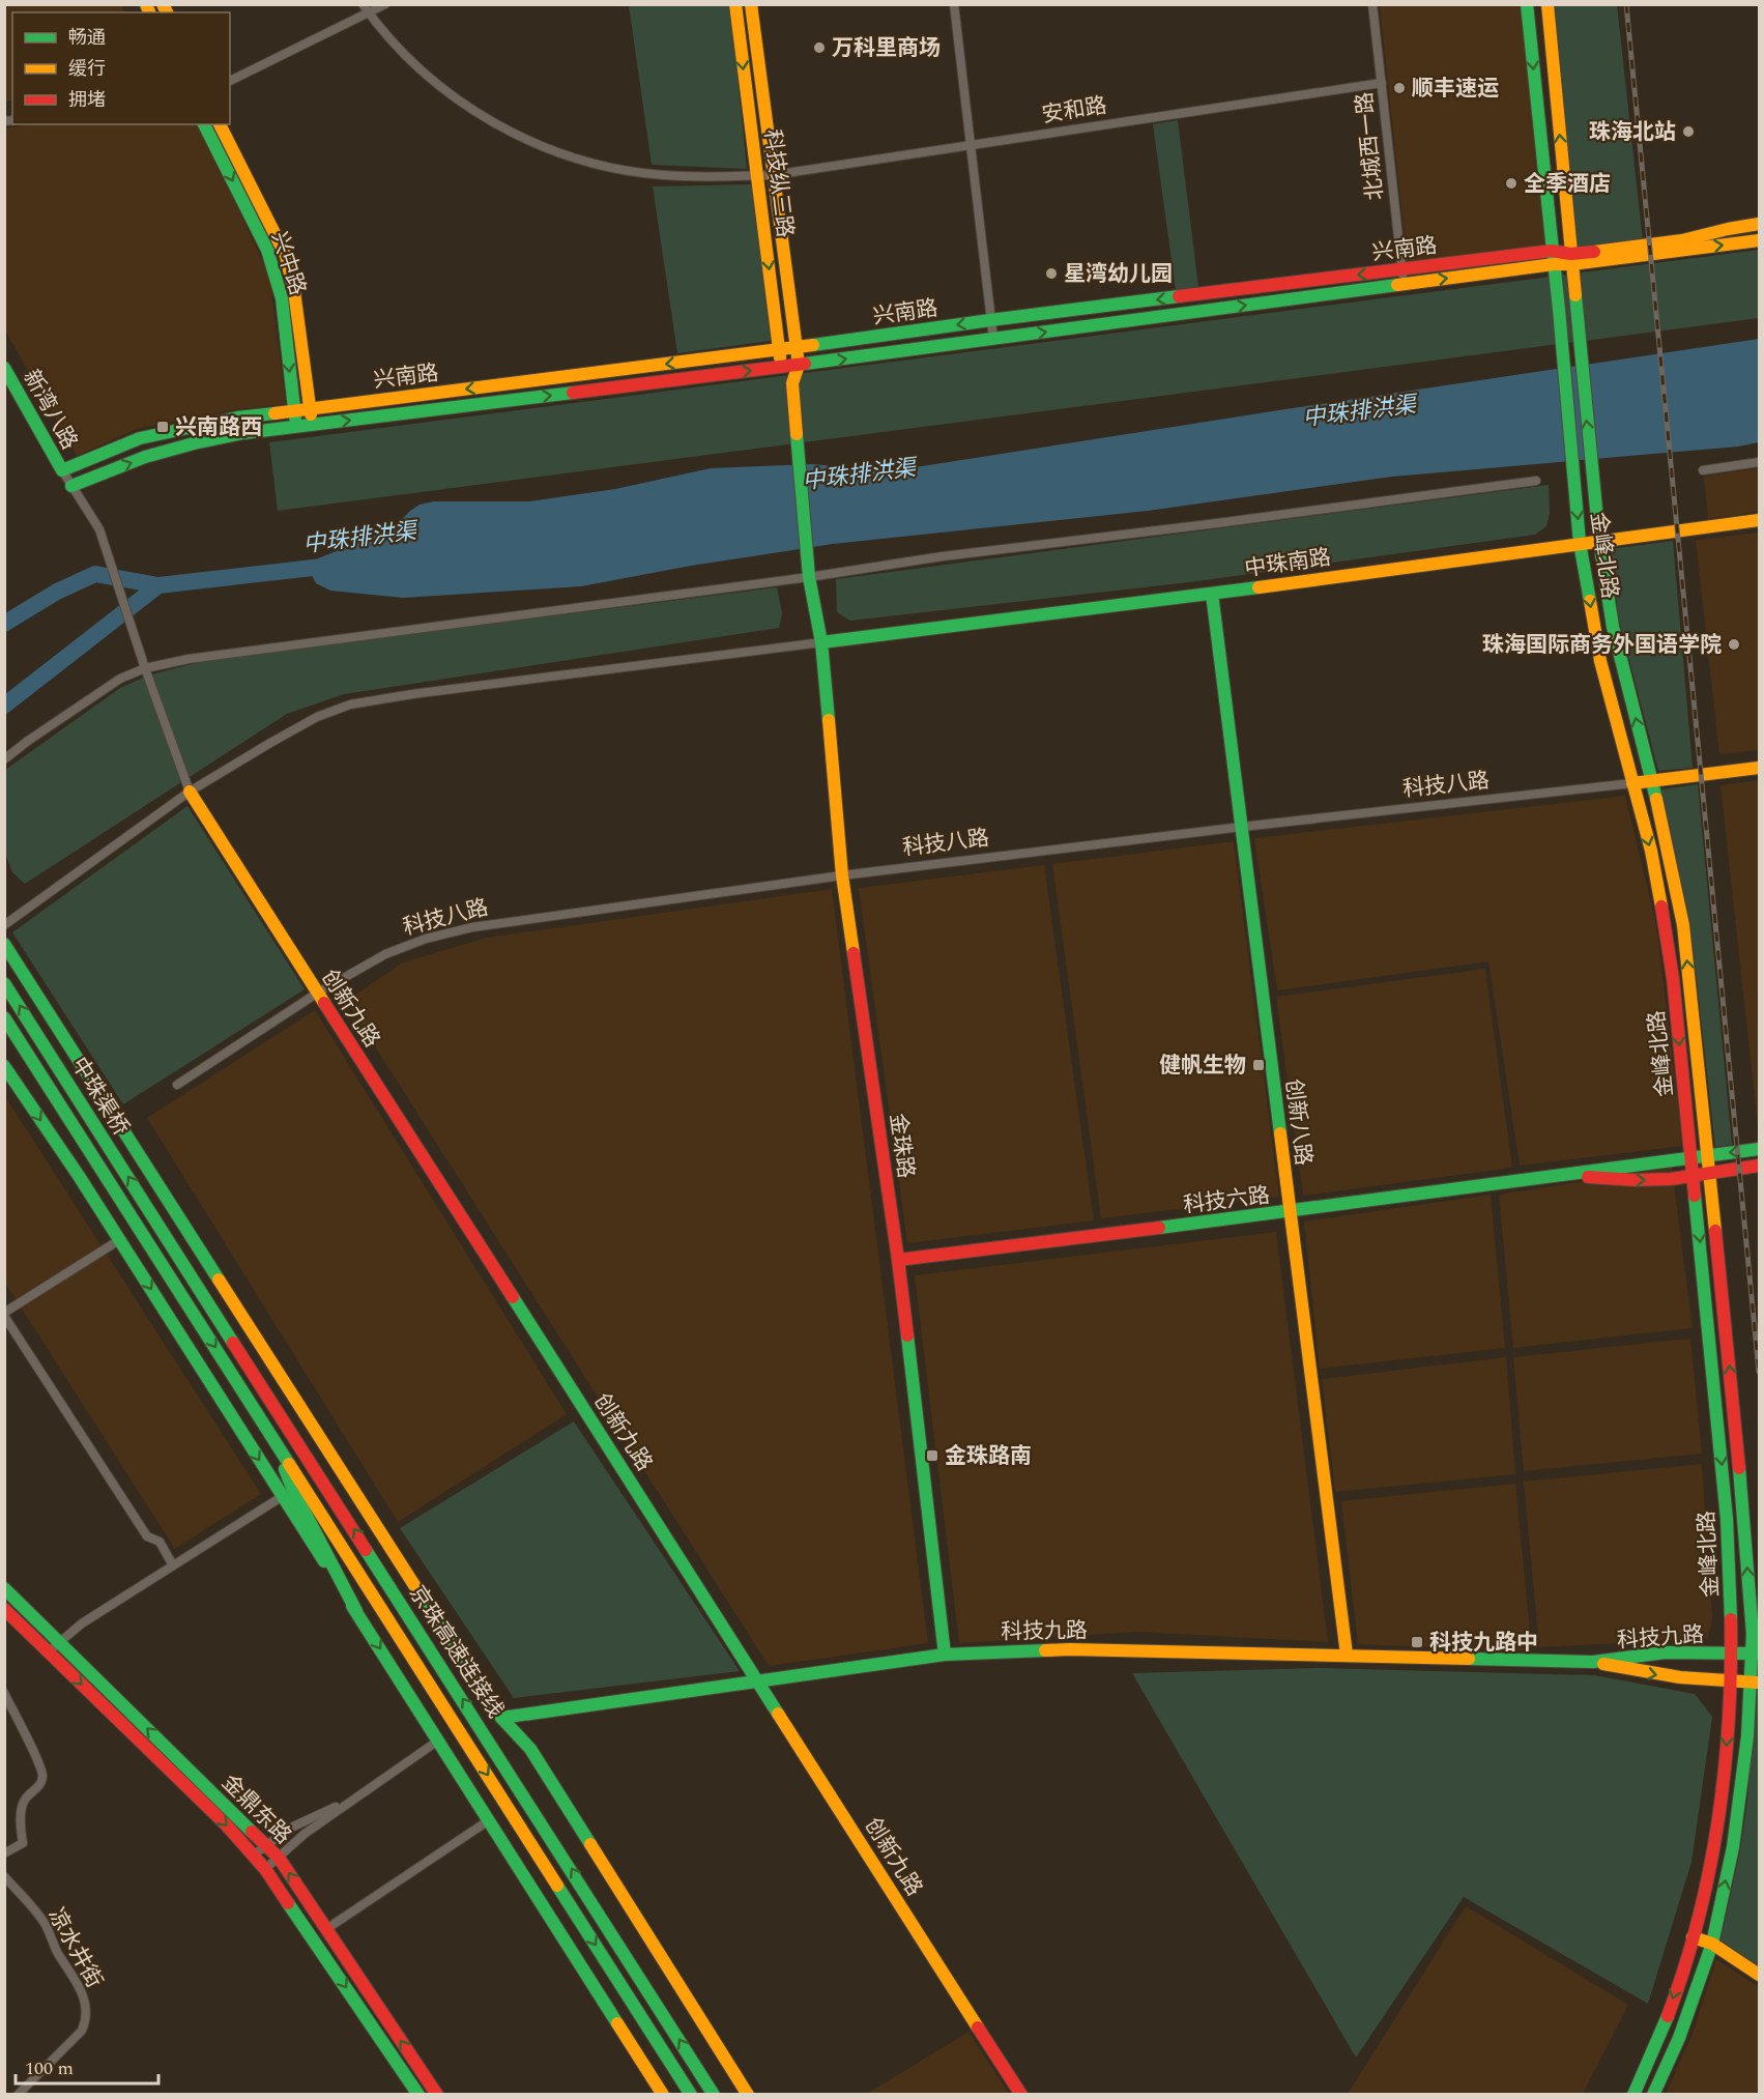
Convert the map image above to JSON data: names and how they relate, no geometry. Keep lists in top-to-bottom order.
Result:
{
  "streets": {
    "main road": [
      "科技纵三路",
      "兴南路",
      "兴中路",
      "新湾八路",
      "金峰北路",
      "中珠南路",
      "科技八路",
      "创新九路",
      "中珠渠桥",
      "创新八路",
      "金珠路",
      "科技六路",
      "科技九路",
      "京珠高速连接线",
      "金鼎东路"
    ],
    "street": ["安和路", "北城西一路", "凉水井街"]
  },
  "crossings": [
    ["安和路", "北城西一路"],
    ["安和路", "科技纵三路"],
    ["北城西一路", "兴南路"],
    ["科技纵三路", "兴南路"],
    ["兴南路", "兴中路"],
    ["兴南路", "新湾八路"],
    ["兴南路", "金峰北路"],
    ["金峰北路", "中珠南路"],
    ["金峰北路", "科技八路"],
    ["金峰北路", "科技六路"],
    ["金峰北路", "科技九路"],
    ["中珠南路", "创新八路"],
    ["中珠南路", "金珠路"],
    ["科技八路", "创新九路"],
    ["科技八路", "创新八路"],
    ["科技八路", "金珠路"],
    ["创新九路", "科技九路"],
    ["中珠渠桥", "京珠高速连接线"],
    ["创新八路", "科技六路"],
    ["创新八路", "科技九路"],
    ["金珠路", "科技六路"],
    ["金珠路", "科技九路"]
  ],
  "water": ["中珠排洪渠"],
  "places": {
    "other": [
      "万科里商场",
      "顺丰速运",
      "珠海北站",
      "全季酒店",
      "星湾幼儿园",
      "珠海国际商务外国语学院"
    ],
    "transit": [
      "兴南路西",
      "健帆生物",
      "金珠路南",
      "科技九路中"
    ]
  },
  "legend": ["畅通", "缓行", "拥堵"],
  "scale_bar": "100 m"
}
